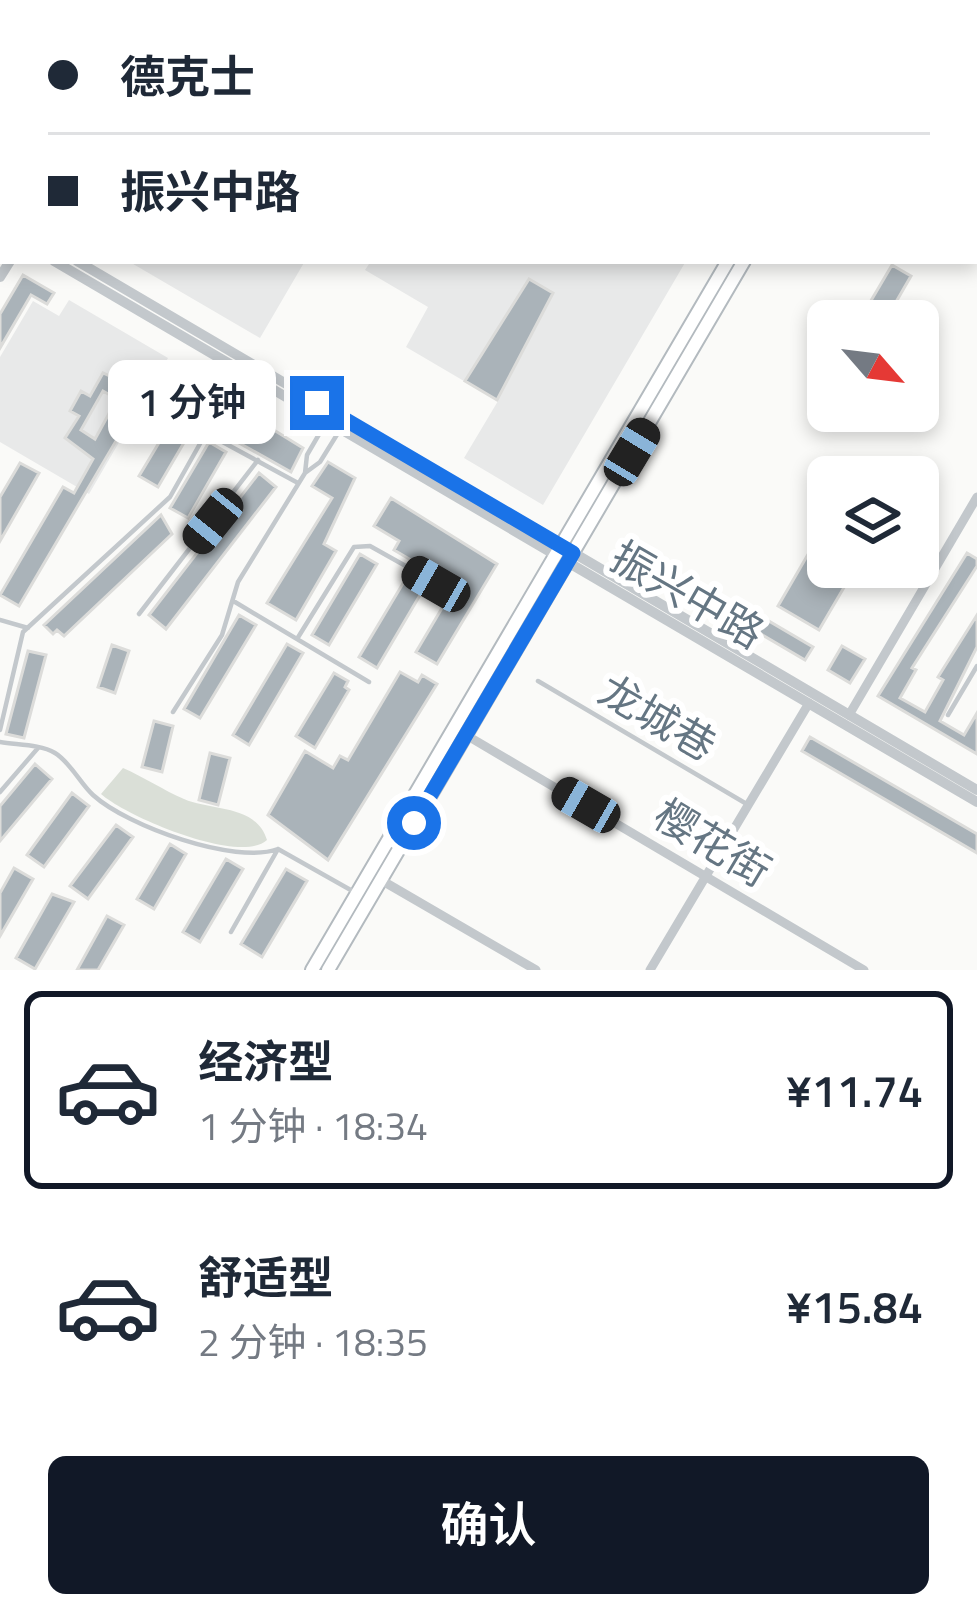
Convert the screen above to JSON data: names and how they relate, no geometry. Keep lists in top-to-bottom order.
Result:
{
  "streets": {
    "street": ["振兴中路", "樱花街"],
    "lane": ["龙城巷"]
  },
  "north": "bottom right",
  "page": {
    "banner": ["德克士", "振兴中路"],
    "bubble": "1 分钟",
    "list": [
      {
        "name": "经济型",
        "note": "1 分钟 · 18:34",
        "value": "¥11.74"
      },
      {
        "name": "舒适型",
        "note": "2 分钟 · 18:35",
        "value": "¥15.84"
      }
    ],
    "buttons": "确认"
  }
}
